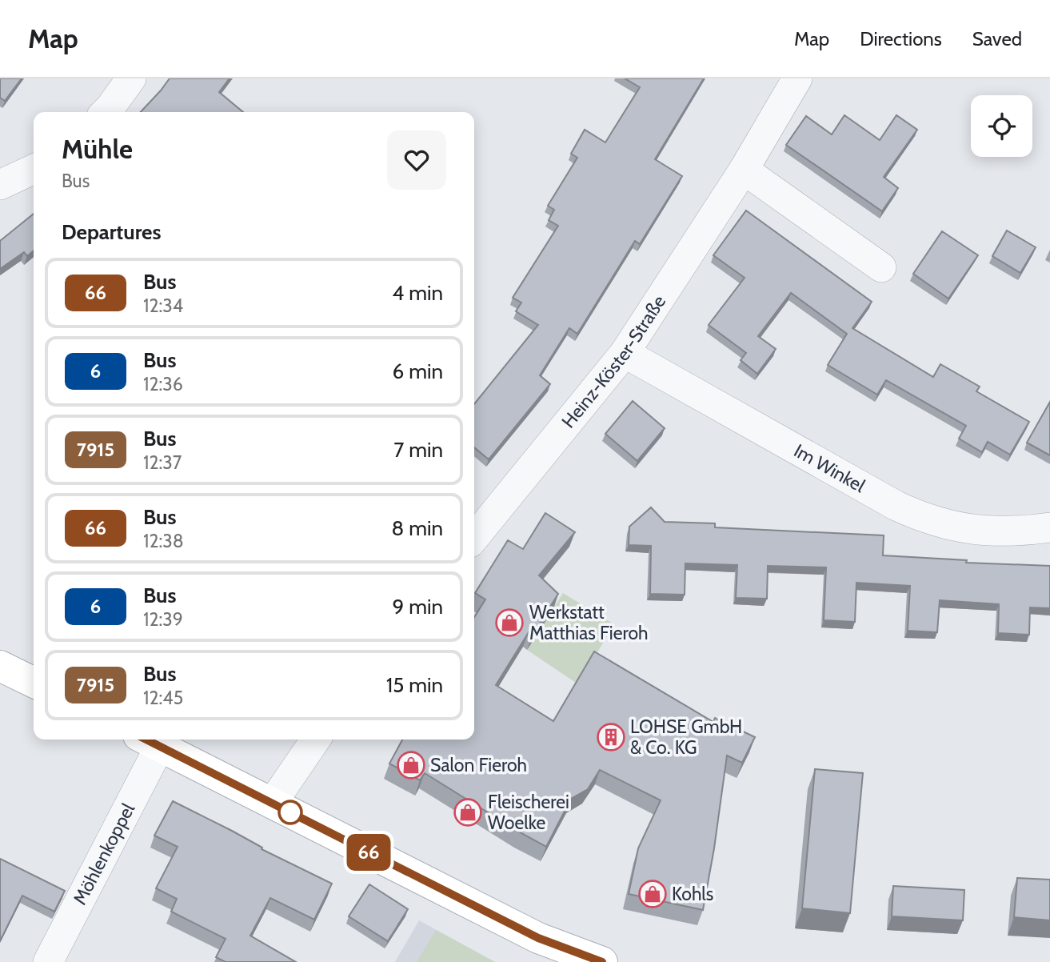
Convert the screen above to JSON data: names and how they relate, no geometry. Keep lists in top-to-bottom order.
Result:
{
  "streets": {
    "street": ["Heinz-Köster-Straße", "Im Winkel", "Möhlenkoppel"]
  },
  "crossings": [
    ["Heinz-Köster-Straße", "Im Winkel"]
  ],
  "places": {
    "shop": [
      "Werkstatt Matthias Fieroh",
      "Salon Fieroh",
      "Fleischerei Woelke",
      "Kohls"
    ],
    "building": ["LOHSE GmbH & Co. KG"]
  },
  "lines": ["bus line 66"],
  "page": {
    "header": "Map",
    "nav": ["Map", "Directions", "Saved"],
    "on_map": "66",
    "heading": [
      ["Mühle", "Bus"],
      "Departures"
    ],
    "list": [
      {
        "mark": "66",
        "name": "Bus",
        "note": "12:34",
        "value": "4 min"
      },
      {
        "mark": "6",
        "name": "Bus",
        "note": "12:36",
        "value": "6 min"
      },
      {
        "mark": "7915",
        "name": "Bus",
        "note": "12:37",
        "value": "7 min"
      },
      {
        "mark": "66",
        "name": "Bus",
        "note": "12:38",
        "value": "8 min"
      },
      {
        "mark": "6",
        "name": "Bus",
        "note": "12:39",
        "value": "9 min"
      },
      {
        "mark": "7915",
        "name": "Bus",
        "note": "12:45",
        "value": "15 min"
      }
    ]
  }
}
